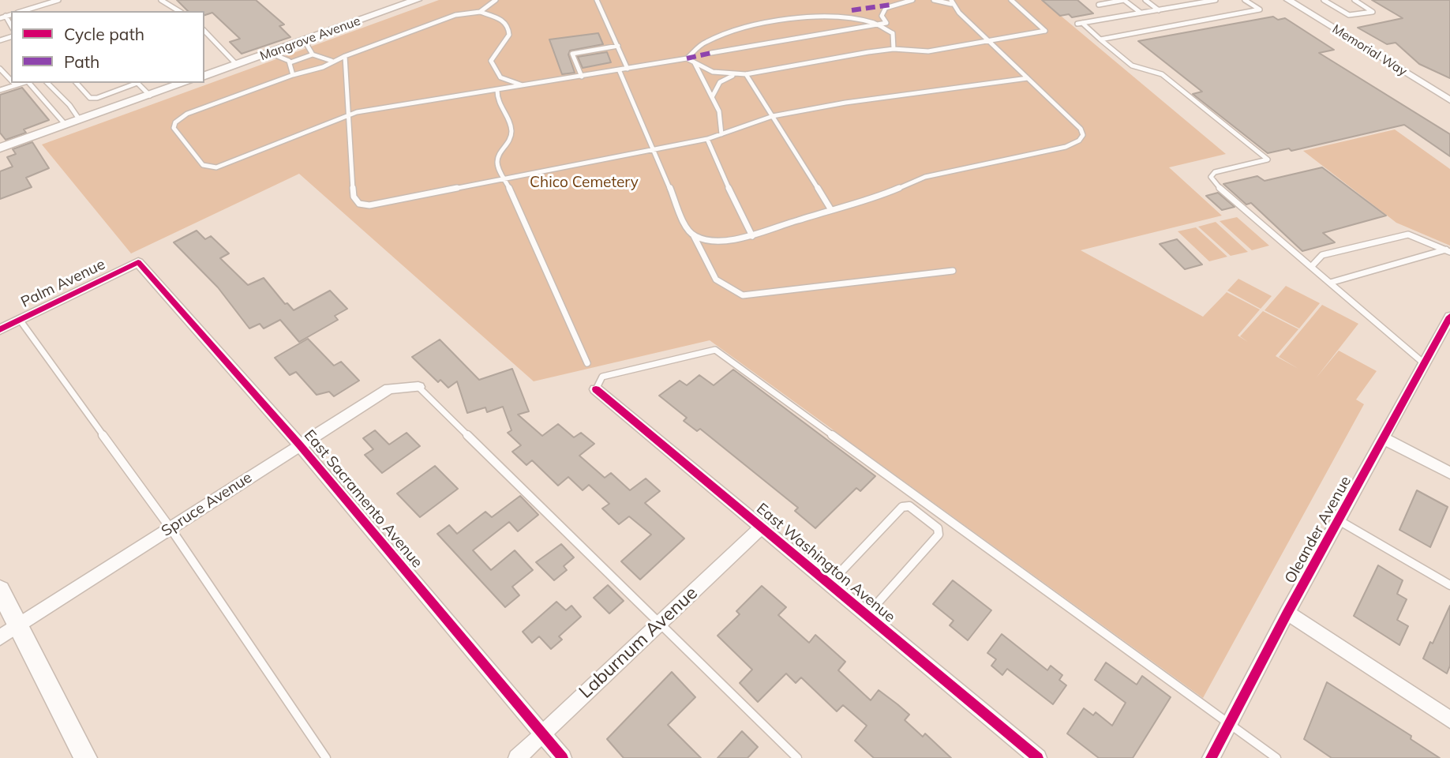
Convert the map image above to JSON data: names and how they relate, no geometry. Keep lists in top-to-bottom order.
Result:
{
  "streets": {
    "street": [
      "Mangrove Avenue",
      "Memorial Way",
      "Palm Avenue",
      "East Sacramento Avenue",
      "Spruce Avenue",
      "Oleander Avenue",
      "East Washington Avenue",
      "Laburnum Avenue"
    ]
  },
  "crossings": [
    ["Palm Avenue", "East Sacramento Avenue"],
    ["East Sacramento Avenue", "Spruce Avenue"],
    ["East Sacramento Avenue", "Laburnum Avenue"],
    ["East Washington Avenue", "Laburnum Avenue"]
  ],
  "parks": ["Chico Cemetery"],
  "legend": ["Cycle path", "Path"]
}
